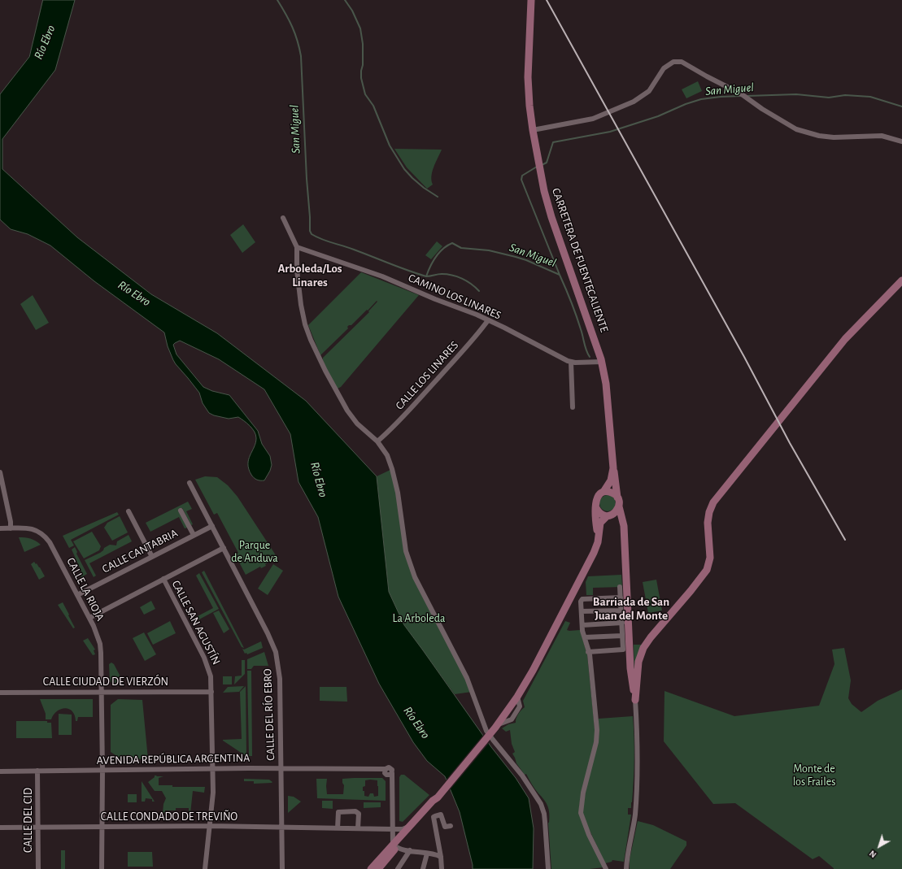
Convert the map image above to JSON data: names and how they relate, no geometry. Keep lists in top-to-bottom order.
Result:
{
  "streets": {
    "main road": ["CARRETERA DE FUENTECALIENTE"],
    "street": [
      "CAMINO LOS LINARES",
      "CALLE LOS LINARES",
      "CALLE CANTABRIA",
      "CALLE LA RIOJA",
      "CALLE SAN AGUSTÍN",
      "CALLE CIUDAD DE VIERZÓN",
      "CALLE DEL RÍO EBRO",
      "AVENIDA REPÚBLICA ARGENTINA",
      "CALLE CONDADO DE TREVIÑO",
      "CALLE DEL CID"
    ]
  },
  "crossings": [
    ["CARRETERA DE FUENTECALIENTE", "CAMINO LOS LINARES"],
    ["CAMINO LOS LINARES", "CALLE LOS LINARES"],
    ["CALLE CANTABRIA", "CALLE LA RIOJA"],
    ["CALLE CANTABRIA", "CALLE DEL RÍO EBRO"],
    ["CALLE LA RIOJA", "CALLE CIUDAD DE VIERZÓN"],
    ["CALLE LA RIOJA", "AVENIDA REPÚBLICA ARGENTINA"],
    ["CALLE LA RIOJA", "CALLE CONDADO DE TREVIÑO"],
    ["CALLE SAN AGUSTÍN", "CALLE CIUDAD DE VIERZÓN"],
    ["CALLE SAN AGUSTÍN", "AVENIDA REPÚBLICA ARGENTINA"],
    ["CALLE SAN AGUSTÍN", "CALLE CONDADO DE TREVIÑO"],
    ["CALLE DEL RÍO EBRO", "AVENIDA REPÚBLICA ARGENTINA"],
    ["CALLE DEL RÍO EBRO", "CALLE CONDADO DE TREVIÑO"],
    ["AVENIDA REPÚBLICA ARGENTINA", "CALLE CONDADO DE TREVIÑO"],
    ["AVENIDA REPÚBLICA ARGENTINA", "CALLE DEL CID"],
    ["CALLE CONDADO DE TREVIÑO", "CALLE DEL CID"]
  ],
  "districts": ["Arboleda/Los Linares", "Barriada de San Juan del Monte"],
  "water": ["Río Ebro", "San Miguel"],
  "parks": ["Parque de Anduva", "La Arboleda", "Monte de los Frailes"],
  "north": "bottom left"
}
